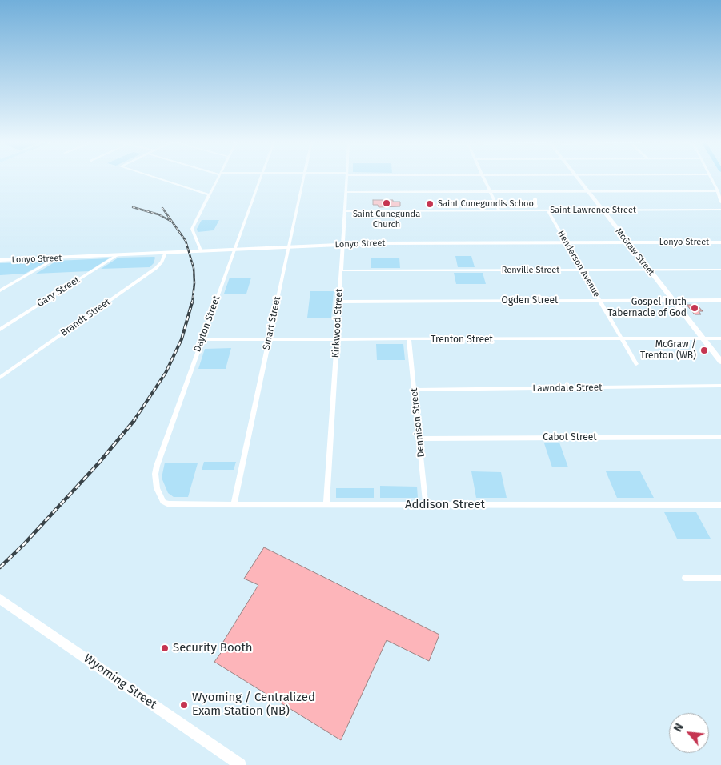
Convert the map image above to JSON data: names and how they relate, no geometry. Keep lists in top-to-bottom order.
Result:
{
  "streets": {
    "street": [
      "Saint Lawrence Street",
      "Lonyo Street",
      "McGraw Street",
      "Henderson Avenue",
      "Renville Street",
      "Gary Street",
      "Ogden Street",
      "Brandt Street",
      "Smart Street",
      "Kirkwood Street",
      "Dayton Street",
      "Trenton Street",
      "Lawndale Street",
      "Dennison Street",
      "Cabot Street",
      "Addison Street",
      "Wyoming Street"
    ]
  },
  "crossings": [
    ["Saint Lawrence Street", "McGraw Street"],
    ["Saint Lawrence Street", "Henderson Avenue"],
    ["Saint Lawrence Street", "Kirkwood Street"],
    ["Lonyo Street", "McGraw Street"],
    ["Lonyo Street", "Henderson Avenue"],
    ["Lonyo Street", "Gary Street"],
    ["Lonyo Street", "Brandt Street"],
    ["Lonyo Street", "Smart Street"],
    ["Lonyo Street", "Kirkwood Street"],
    ["Lonyo Street", "Dayton Street"],
    ["McGraw Street", "Renville Street"],
    ["McGraw Street", "Ogden Street"],
    ["McGraw Street", "Trenton Street"],
    ["Henderson Avenue", "Renville Street"],
    ["Henderson Avenue", "Ogden Street"],
    ["Henderson Avenue", "Trenton Street"],
    ["Renville Street", "Kirkwood Street"],
    ["Ogden Street", "Kirkwood Street"],
    ["Smart Street", "Trenton Street"],
    ["Smart Street", "Addison Street"],
    ["Kirkwood Street", "Trenton Street"],
    ["Kirkwood Street", "Addison Street"],
    ["Dayton Street", "Trenton Street"],
    ["Dayton Street", "Addison Street"],
    ["Trenton Street", "Dennison Street"],
    ["Lawndale Street", "Dennison Street"],
    ["Dennison Street", "Cabot Street"],
    ["Dennison Street", "Addison Street"]
  ],
  "places": [
    "Saint Cunegunda Church",
    "Saint Cunegundis School",
    "Gospel Truth Tabernacle of God",
    "McGraw / Trenton (WB)",
    "Security Booth",
    "Wyoming / Centralized Exam Station (NB)"
  ],
  "north": "top left"
}
